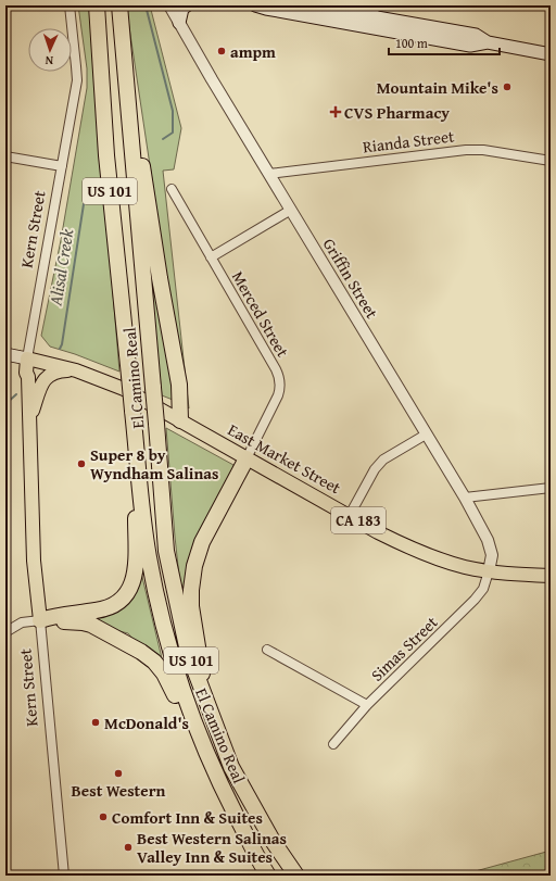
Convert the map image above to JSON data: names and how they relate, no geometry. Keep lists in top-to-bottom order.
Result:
{
  "streets": {
    "highway": ["US 101", "El Camino Real"],
    "main road": ["Kern Street", "East Market Street", "CA 183"],
    "street": [
      "Rianda Street",
      "Griffin Street",
      "Merced Street",
      "Simas Street"
    ]
  },
  "crossings": [
    ["Rianda Street", "Griffin Street"],
    ["Kern Street", "East Market Street"],
    ["Griffin Street", "East Market Street"],
    ["Griffin Street", "Simas Street"],
    ["Merced Street", "East Market Street"],
    ["East Market Street", "Simas Street"]
  ],
  "water": ["Alisal Creek"],
  "places": {
    "other": [
      "ampm",
      "Mountain Mike's",
      "Super 8 by Wyndham Salinas",
      "McDonald's",
      "Best Western",
      "Comfort Inn & Suites",
      "Best Western Salinas Valley Inn & Suites"
    ],
    "health": ["CVS Pharmacy"]
  },
  "scale_bar": "100 m",
  "north": "bottom"
}
